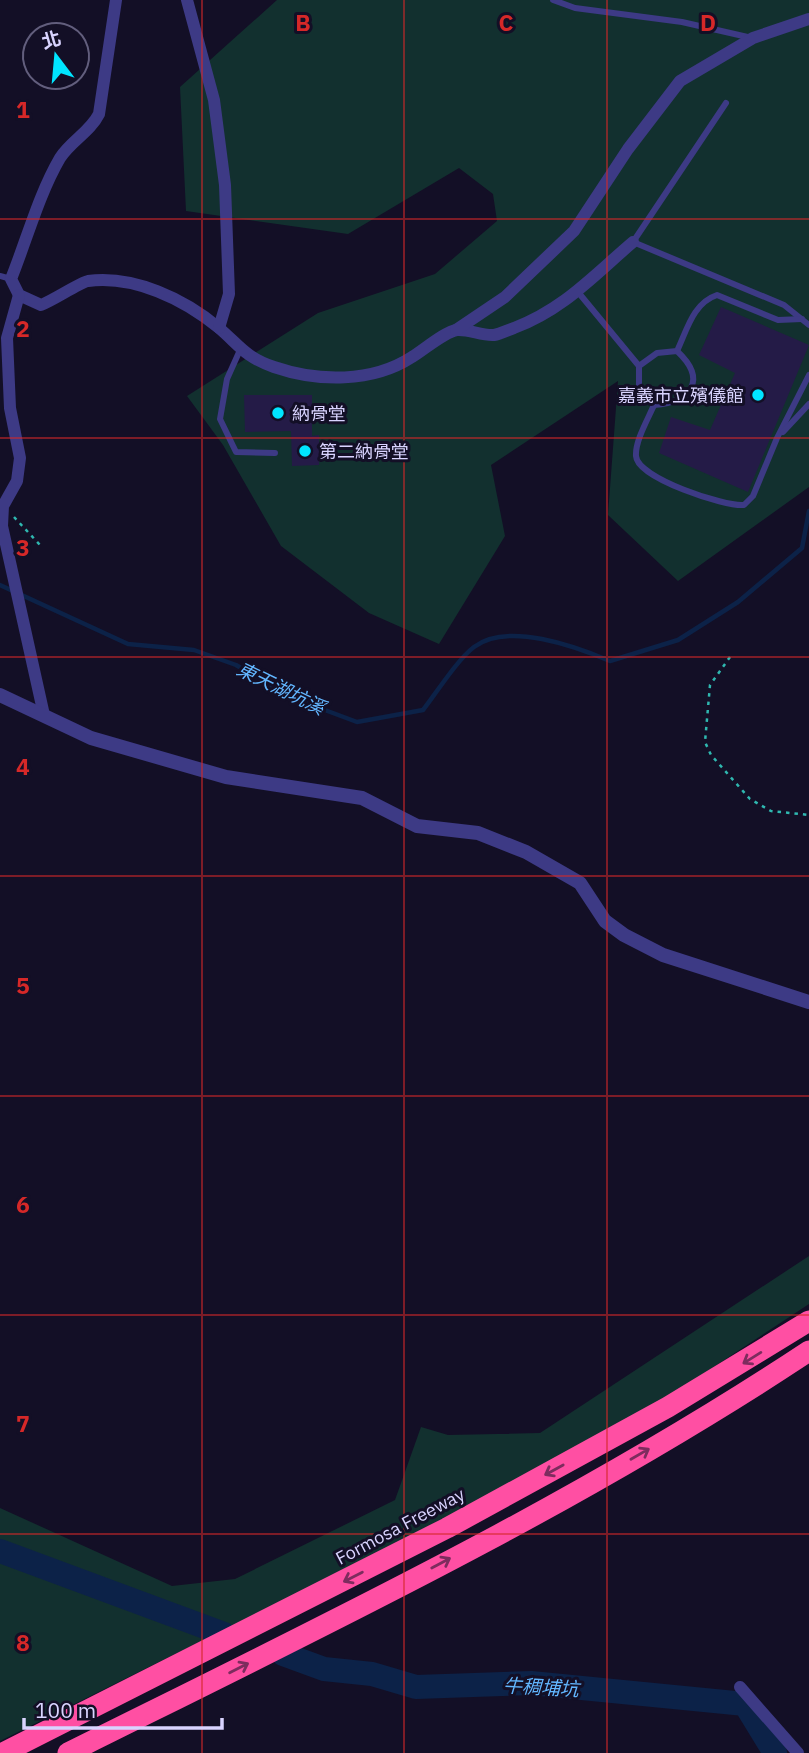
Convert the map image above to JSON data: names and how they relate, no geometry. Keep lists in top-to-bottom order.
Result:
{
  "streets": {
    "highway": ["Formosa Freeway"]
  },
  "water": ["東天湖坑溪", "牛稠埔坑"],
  "places": ["嘉義市立殯儀館", "納骨堂", "第二納骨堂"],
  "scale_bar": "100 m",
  "north": "top",
  "grid": {
    "columns": ["B", "C", "D"],
    "rows": [
      "1",
      "2",
      "3",
      "4",
      "5",
      "6",
      "7",
      "8"
    ]
  }
}
